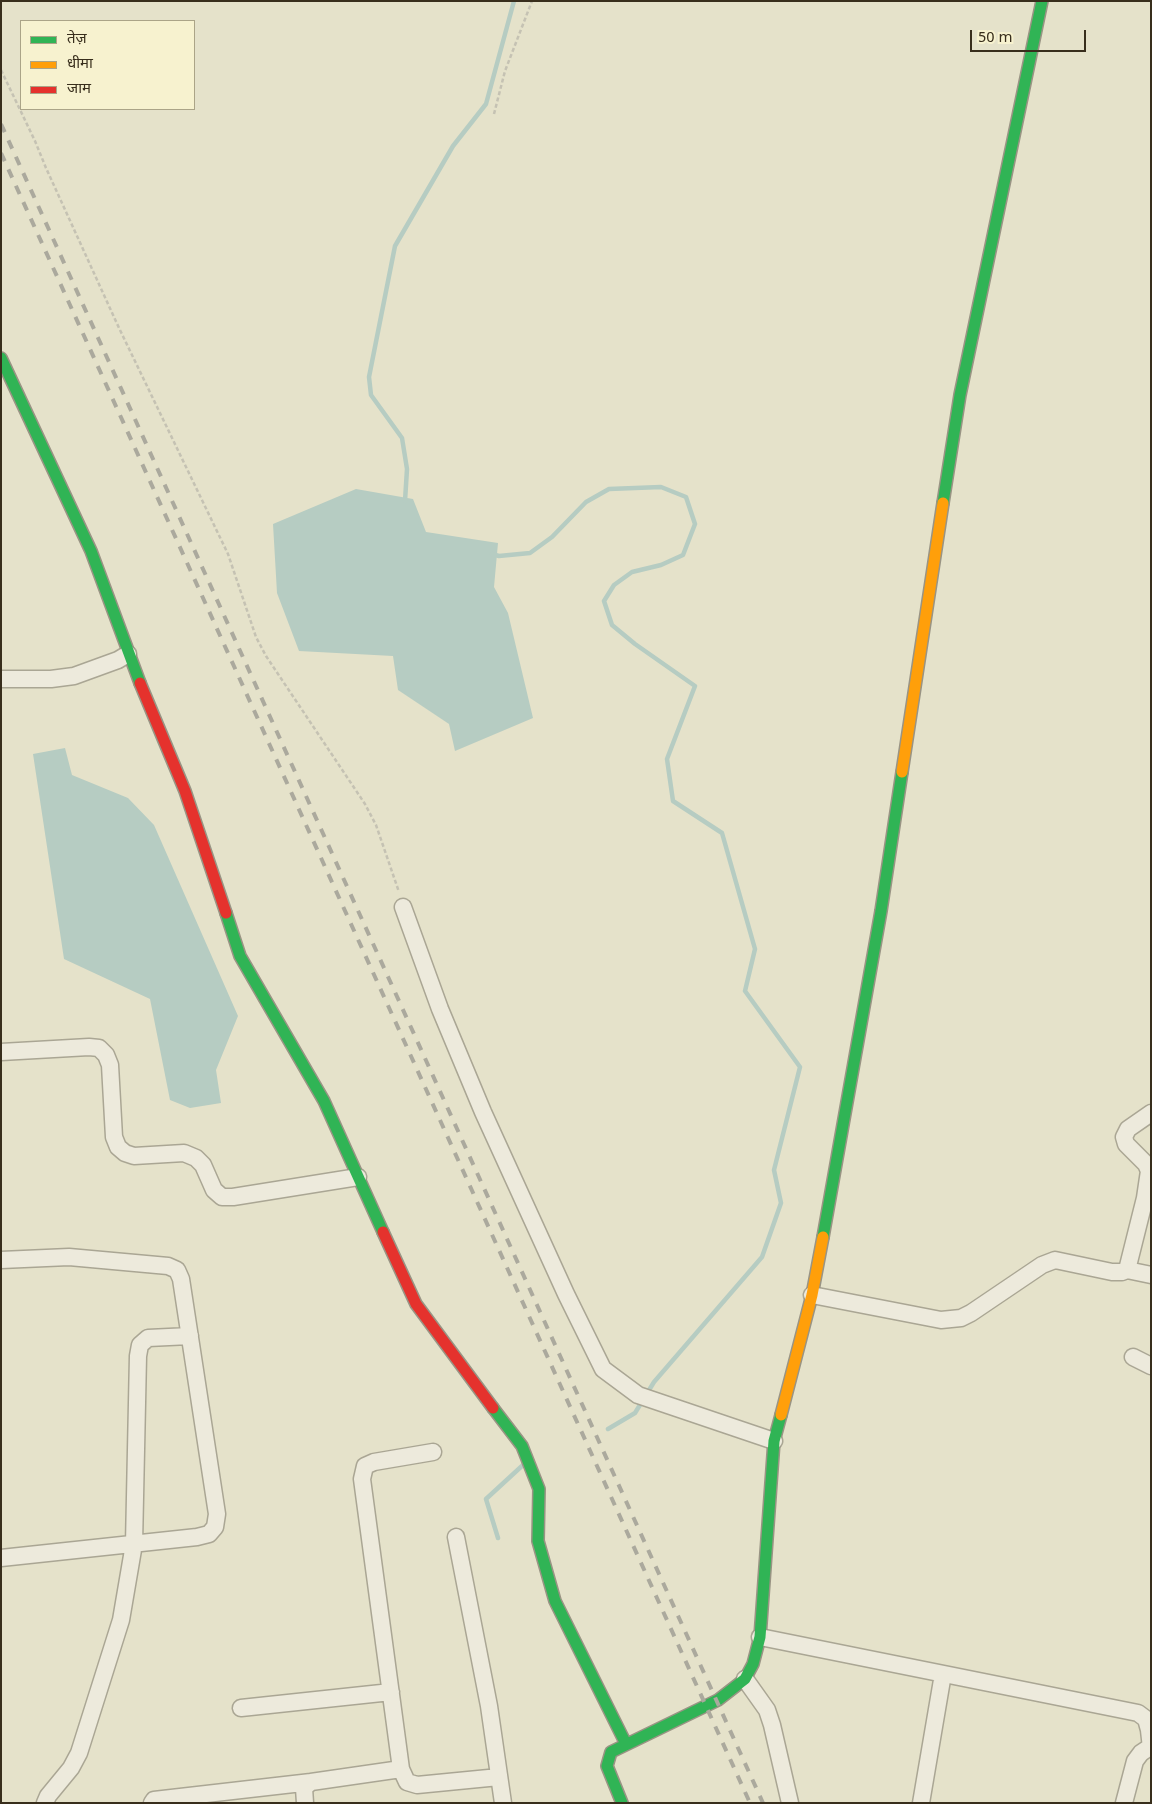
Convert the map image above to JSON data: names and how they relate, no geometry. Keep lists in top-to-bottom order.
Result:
{
  "legend": ["तेज़", "धीमा", "जाम"],
  "scale_bar": "50 m"
}
